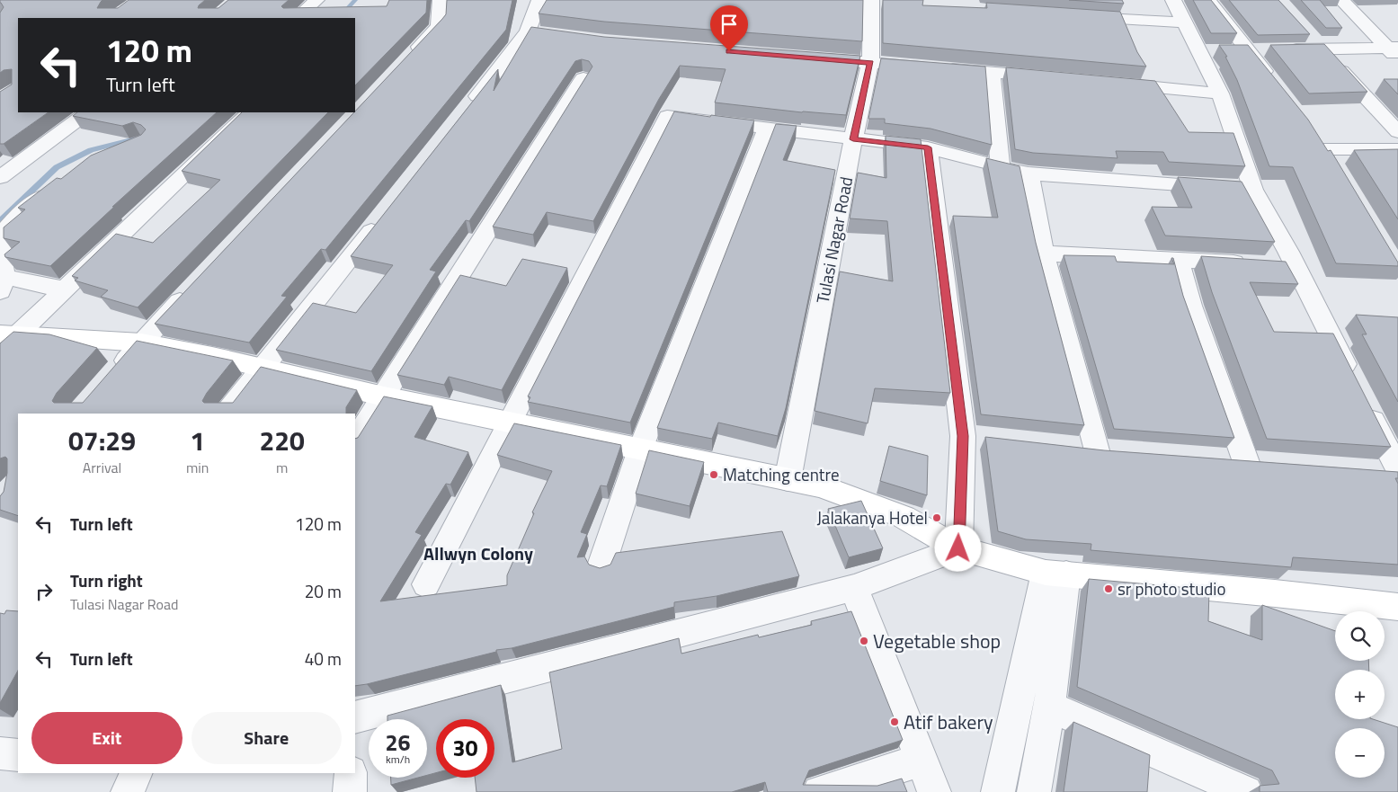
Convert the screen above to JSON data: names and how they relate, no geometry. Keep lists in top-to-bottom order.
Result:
{
  "streets": {
    "street": ["Tulasi Nagar Road"]
  },
  "districts": ["Allwyn Colony"],
  "places": [
    "Matching centre",
    "Jalakanya Hotel",
    "sr photo studio",
    "Vegetable shop",
    "Atif bakery"
  ],
  "page": {
    "turn": ["120 m", "Turn left"],
    "eta": [
      "07:29",
      "Arrival",
      "1",
      "min",
      "220",
      "m"
    ],
    "list": [
      {
        "name": "Turn left",
        "value": "120 m"
      },
      {
        "name": "Turn right",
        "note": "Tulasi Nagar Road",
        "value": "20 m"
      },
      {
        "name": "Turn left",
        "value": "40 m"
      }
    ],
    "map_buttons": ["+", "−"],
    "buttons": ["Exit", "Share"],
    "speed": "26 km/h",
    "limit": "30"
  }
}
